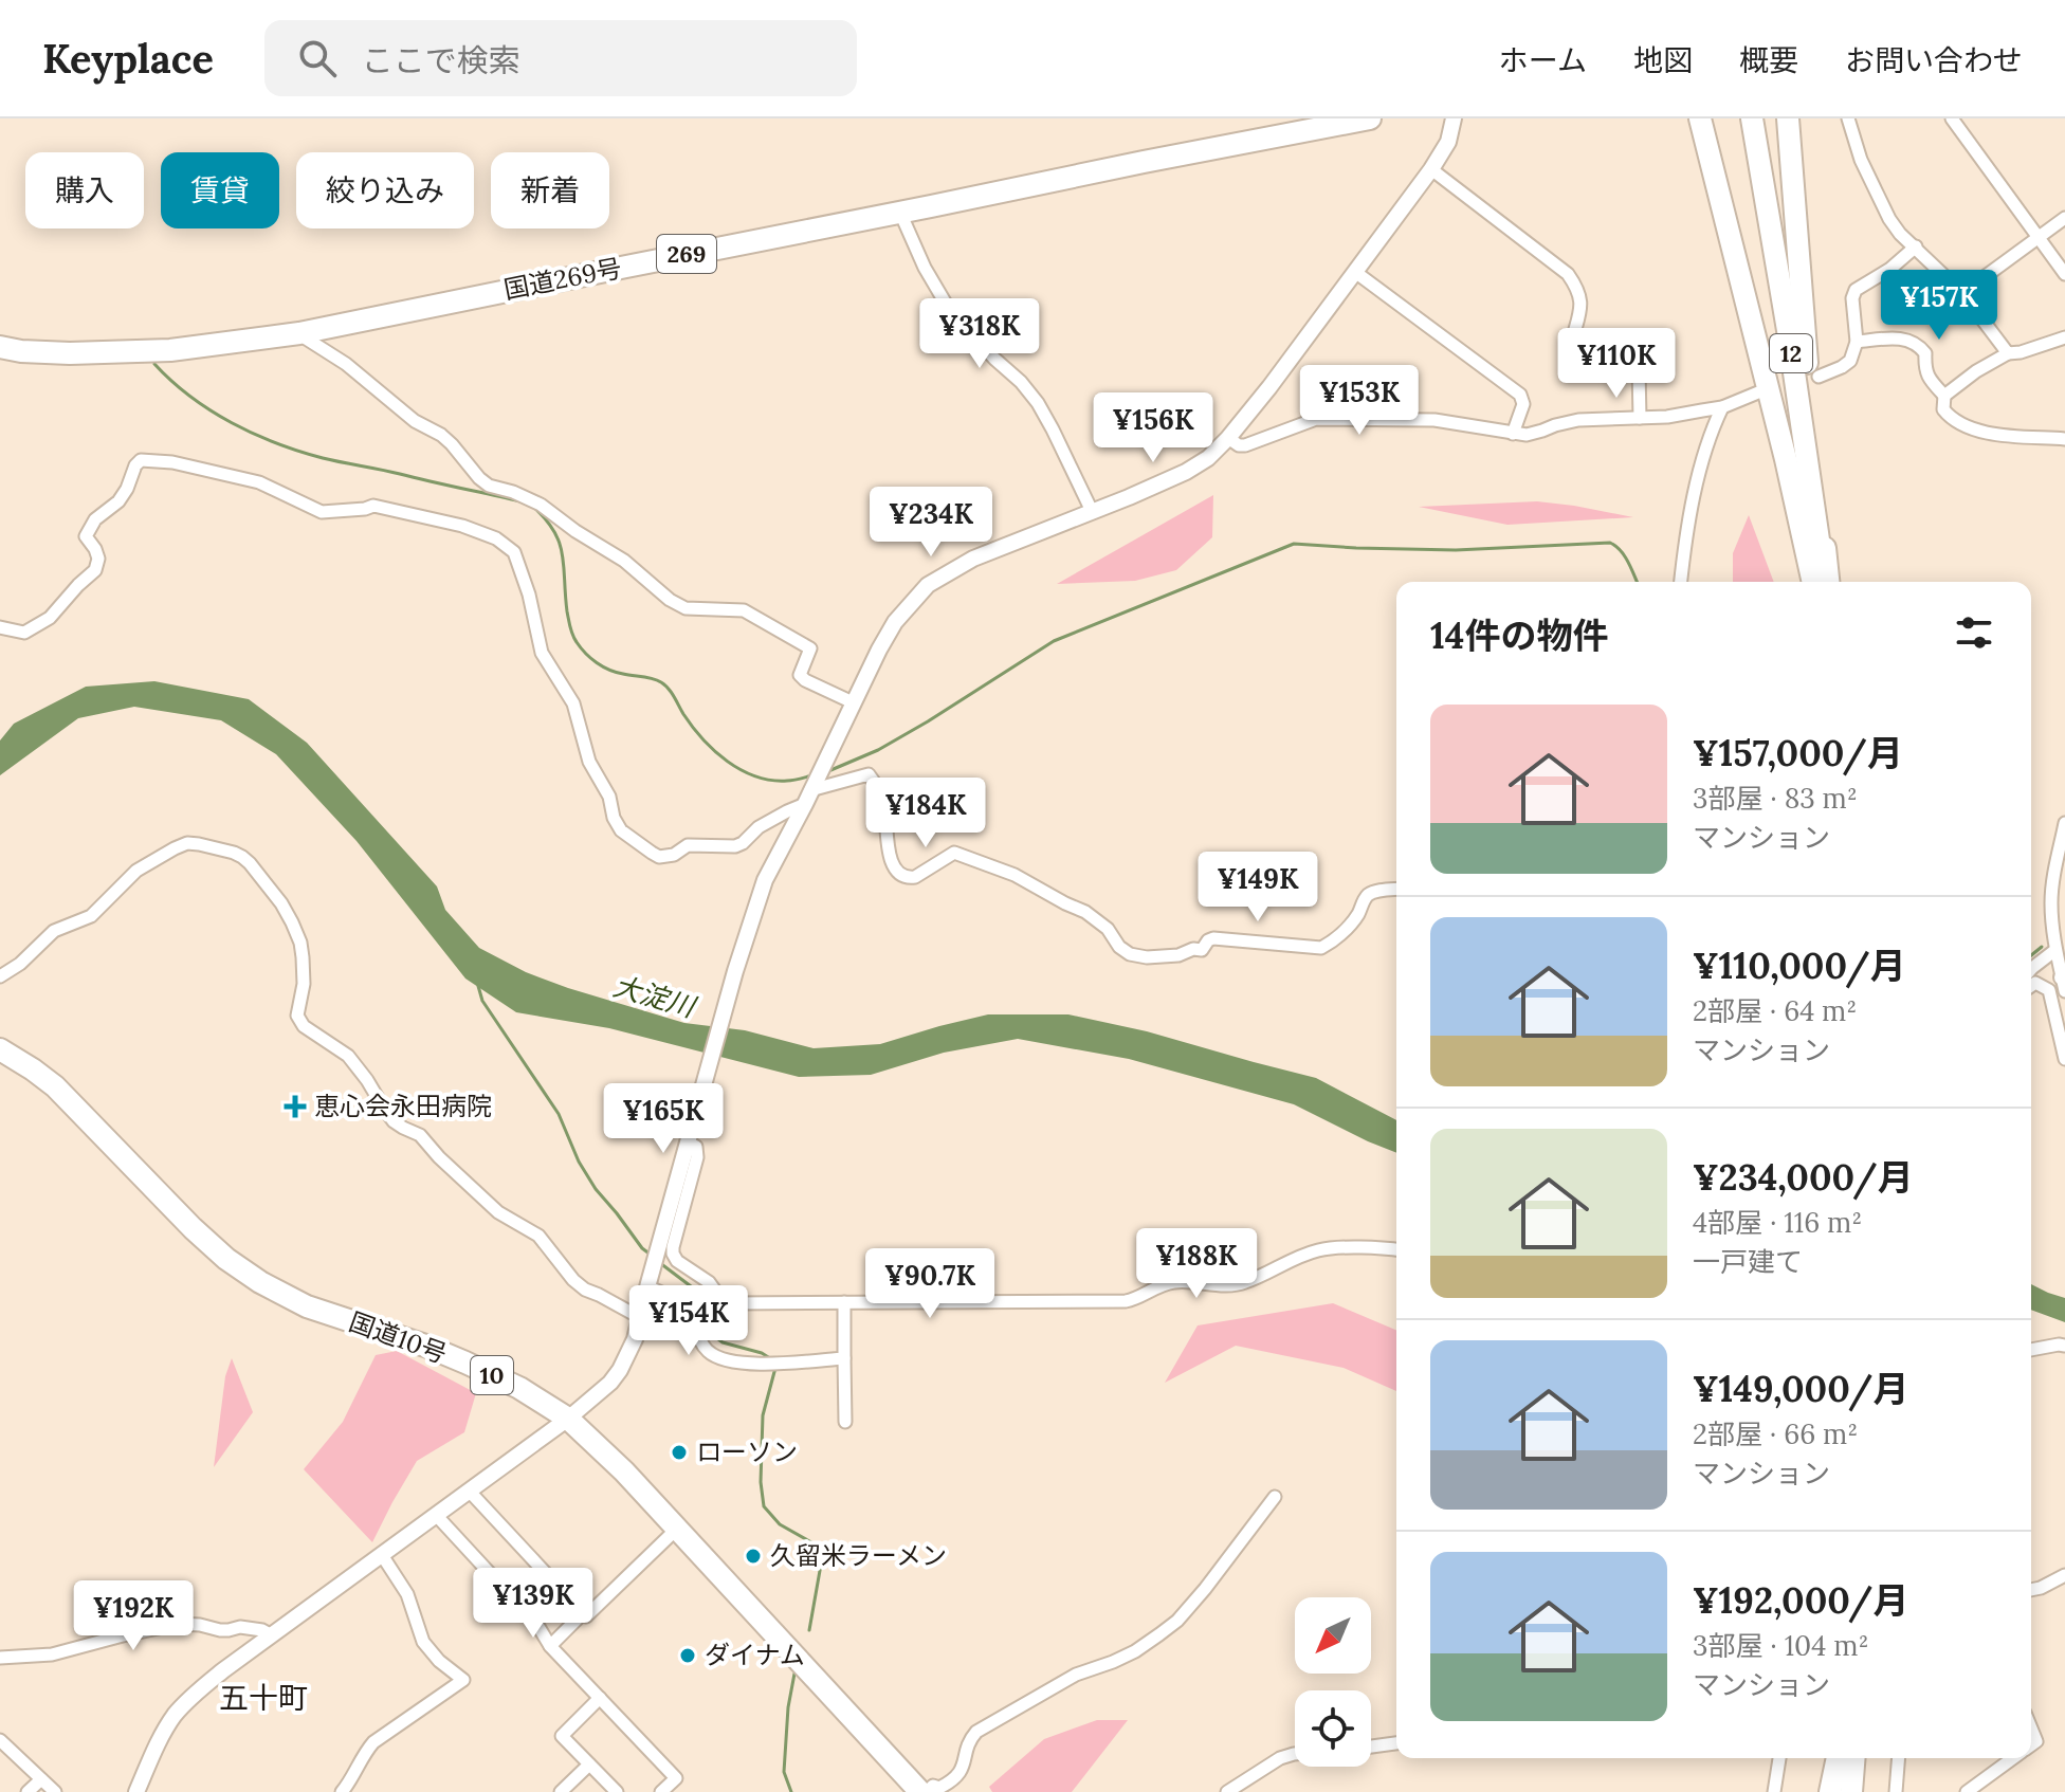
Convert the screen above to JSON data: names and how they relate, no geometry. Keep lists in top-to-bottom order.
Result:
{
  "streets": {
    "highway": [
      "269",
      "国道269号",
      "12",
      "国道10号",
      "10"
    ]
  },
  "districts": ["五十町"],
  "water": ["大淀川"],
  "places": {
    "health": ["恵心会永田病院"],
    "other": ["ローソン", "久留米ラーメン", "ダイナム"]
  },
  "north": "bottom left",
  "page": {
    "header": "Keyplace",
    "search": "ここで検索",
    "nav": [
      "ホーム",
      "地図",
      "概要",
      "お問い合わせ"
    ],
    "chip": [
      "購入",
      "賃貸",
      "絞り込み",
      "新着"
    ],
    "price": [
      "¥157K",
      "¥318K",
      "¥110K",
      "¥153K",
      "¥156K",
      "¥234K",
      "¥184K",
      "¥149K",
      "¥165K",
      "¥188K",
      "¥90.7K",
      "¥154K",
      "¥139K",
      "¥192K"
    ],
    "heading": "14件の物件",
    "list": [
      {
        "name": "¥157,000/月",
        "note": "3部屋 · 83 m² · マンション"
      },
      {
        "name": "¥110,000/月",
        "note": "2部屋 · 64 m² · マンション"
      },
      {
        "name": "¥234,000/月",
        "note": "4部屋 · 116 m² · 一戸建て"
      },
      {
        "name": "¥149,000/月",
        "note": "2部屋 · 66 m² · マンション"
      },
      {
        "name": "¥192,000/月",
        "note": "3部屋 · 104 m² · マンション"
      }
    ]
  }
}
